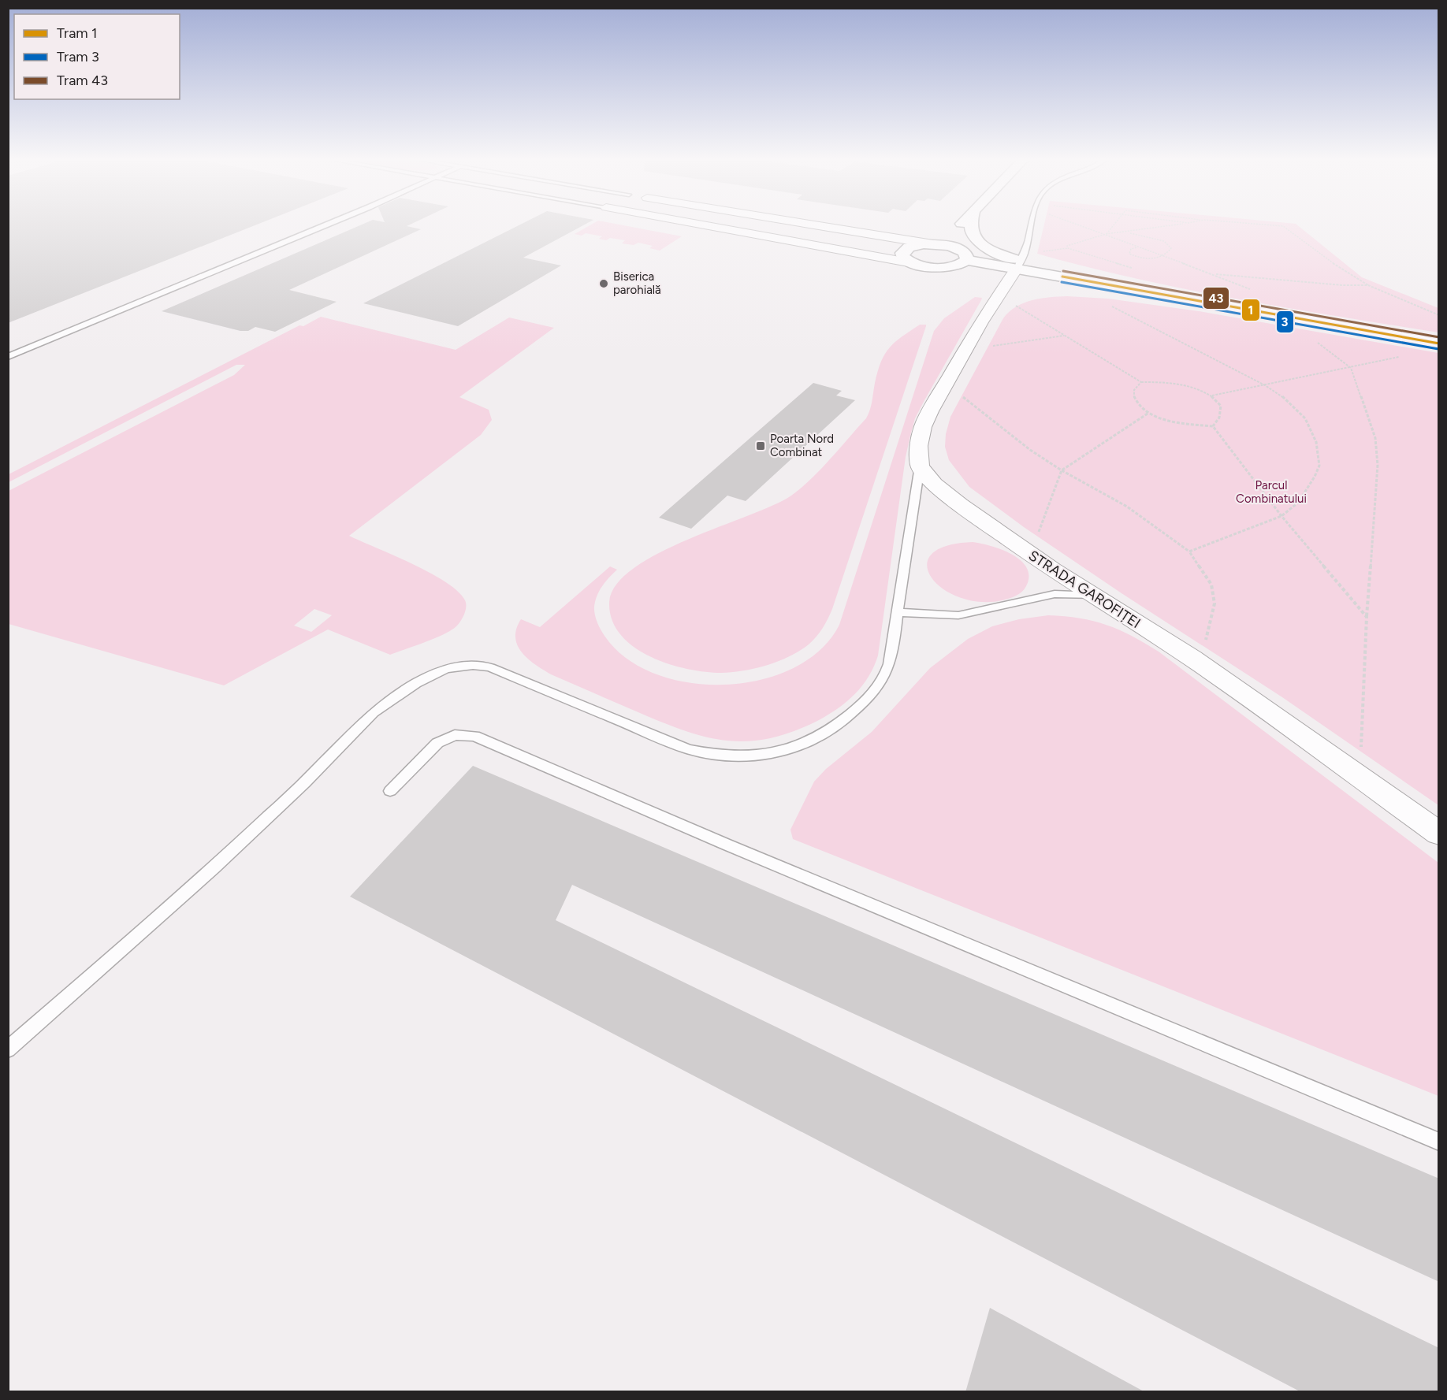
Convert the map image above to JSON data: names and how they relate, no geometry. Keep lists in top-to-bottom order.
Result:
{
  "streets": {
    "street": ["STRADA GAROFIȚEI"]
  },
  "parks": ["Parcul Combinatului"],
  "places": {
    "other": ["Biserica parohială"],
    "transit": ["Poarta Nord Combinat"]
  },
  "lines": ["tram line 43", "tram line 1", "tram line 3"],
  "legend": ["Tram 1", "Tram 3", "Tram 43"]
}
